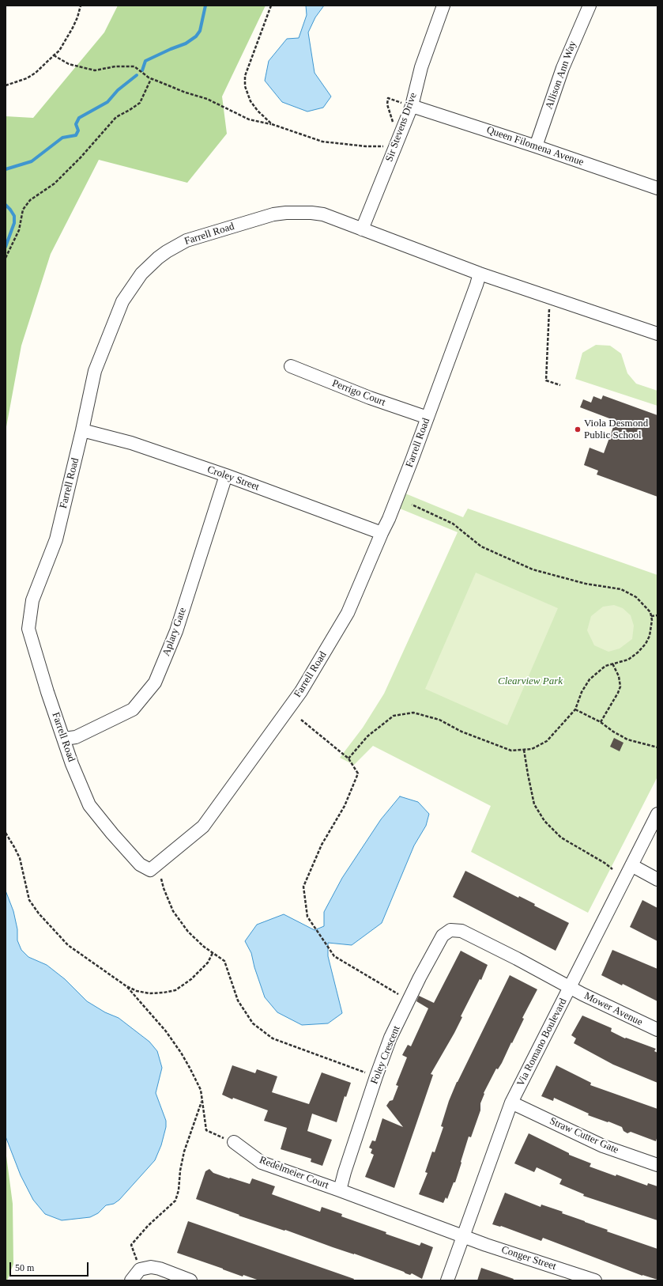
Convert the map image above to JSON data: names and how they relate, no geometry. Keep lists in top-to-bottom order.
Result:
{
  "streets": {
    "street": [
      "Allison Ann Way",
      "Sir Stevens Drive",
      "Queen Filomena Avenue",
      "Farrell Road",
      "Perrigo Court",
      "Croley Street",
      "Aplary Gate",
      "Mower Avenue",
      "Via Romano Boulevard",
      "Foley Crescent",
      "Straw Cutter Gate",
      "Redelmeier Court",
      "Conger Street"
    ]
  },
  "crossings": [
    ["Allison Ann Way", "Queen Filomena Avenue"],
    ["Sir Stevens Drive", "Queen Filomena Avenue"],
    ["Sir Stevens Drive", "Farrell Road"],
    ["Farrell Road", "Perrigo Court"],
    ["Farrell Road", "Croley Street"],
    ["Farrell Road", "Aplary Gate"],
    ["Croley Street", "Aplary Gate"],
    ["Mower Avenue", "Via Romano Boulevard"],
    ["Mower Avenue", "Foley Crescent"],
    ["Via Romano Boulevard", "Foley Crescent"],
    ["Via Romano Boulevard", "Straw Cutter Gate"],
    ["Via Romano Boulevard", "Conger Street"],
    ["Foley Crescent", "Redelmeier Court"]
  ],
  "parks": ["Clearview Park"],
  "places": ["Viola Desmond Public School"],
  "scale_bar": "50 m"
}
